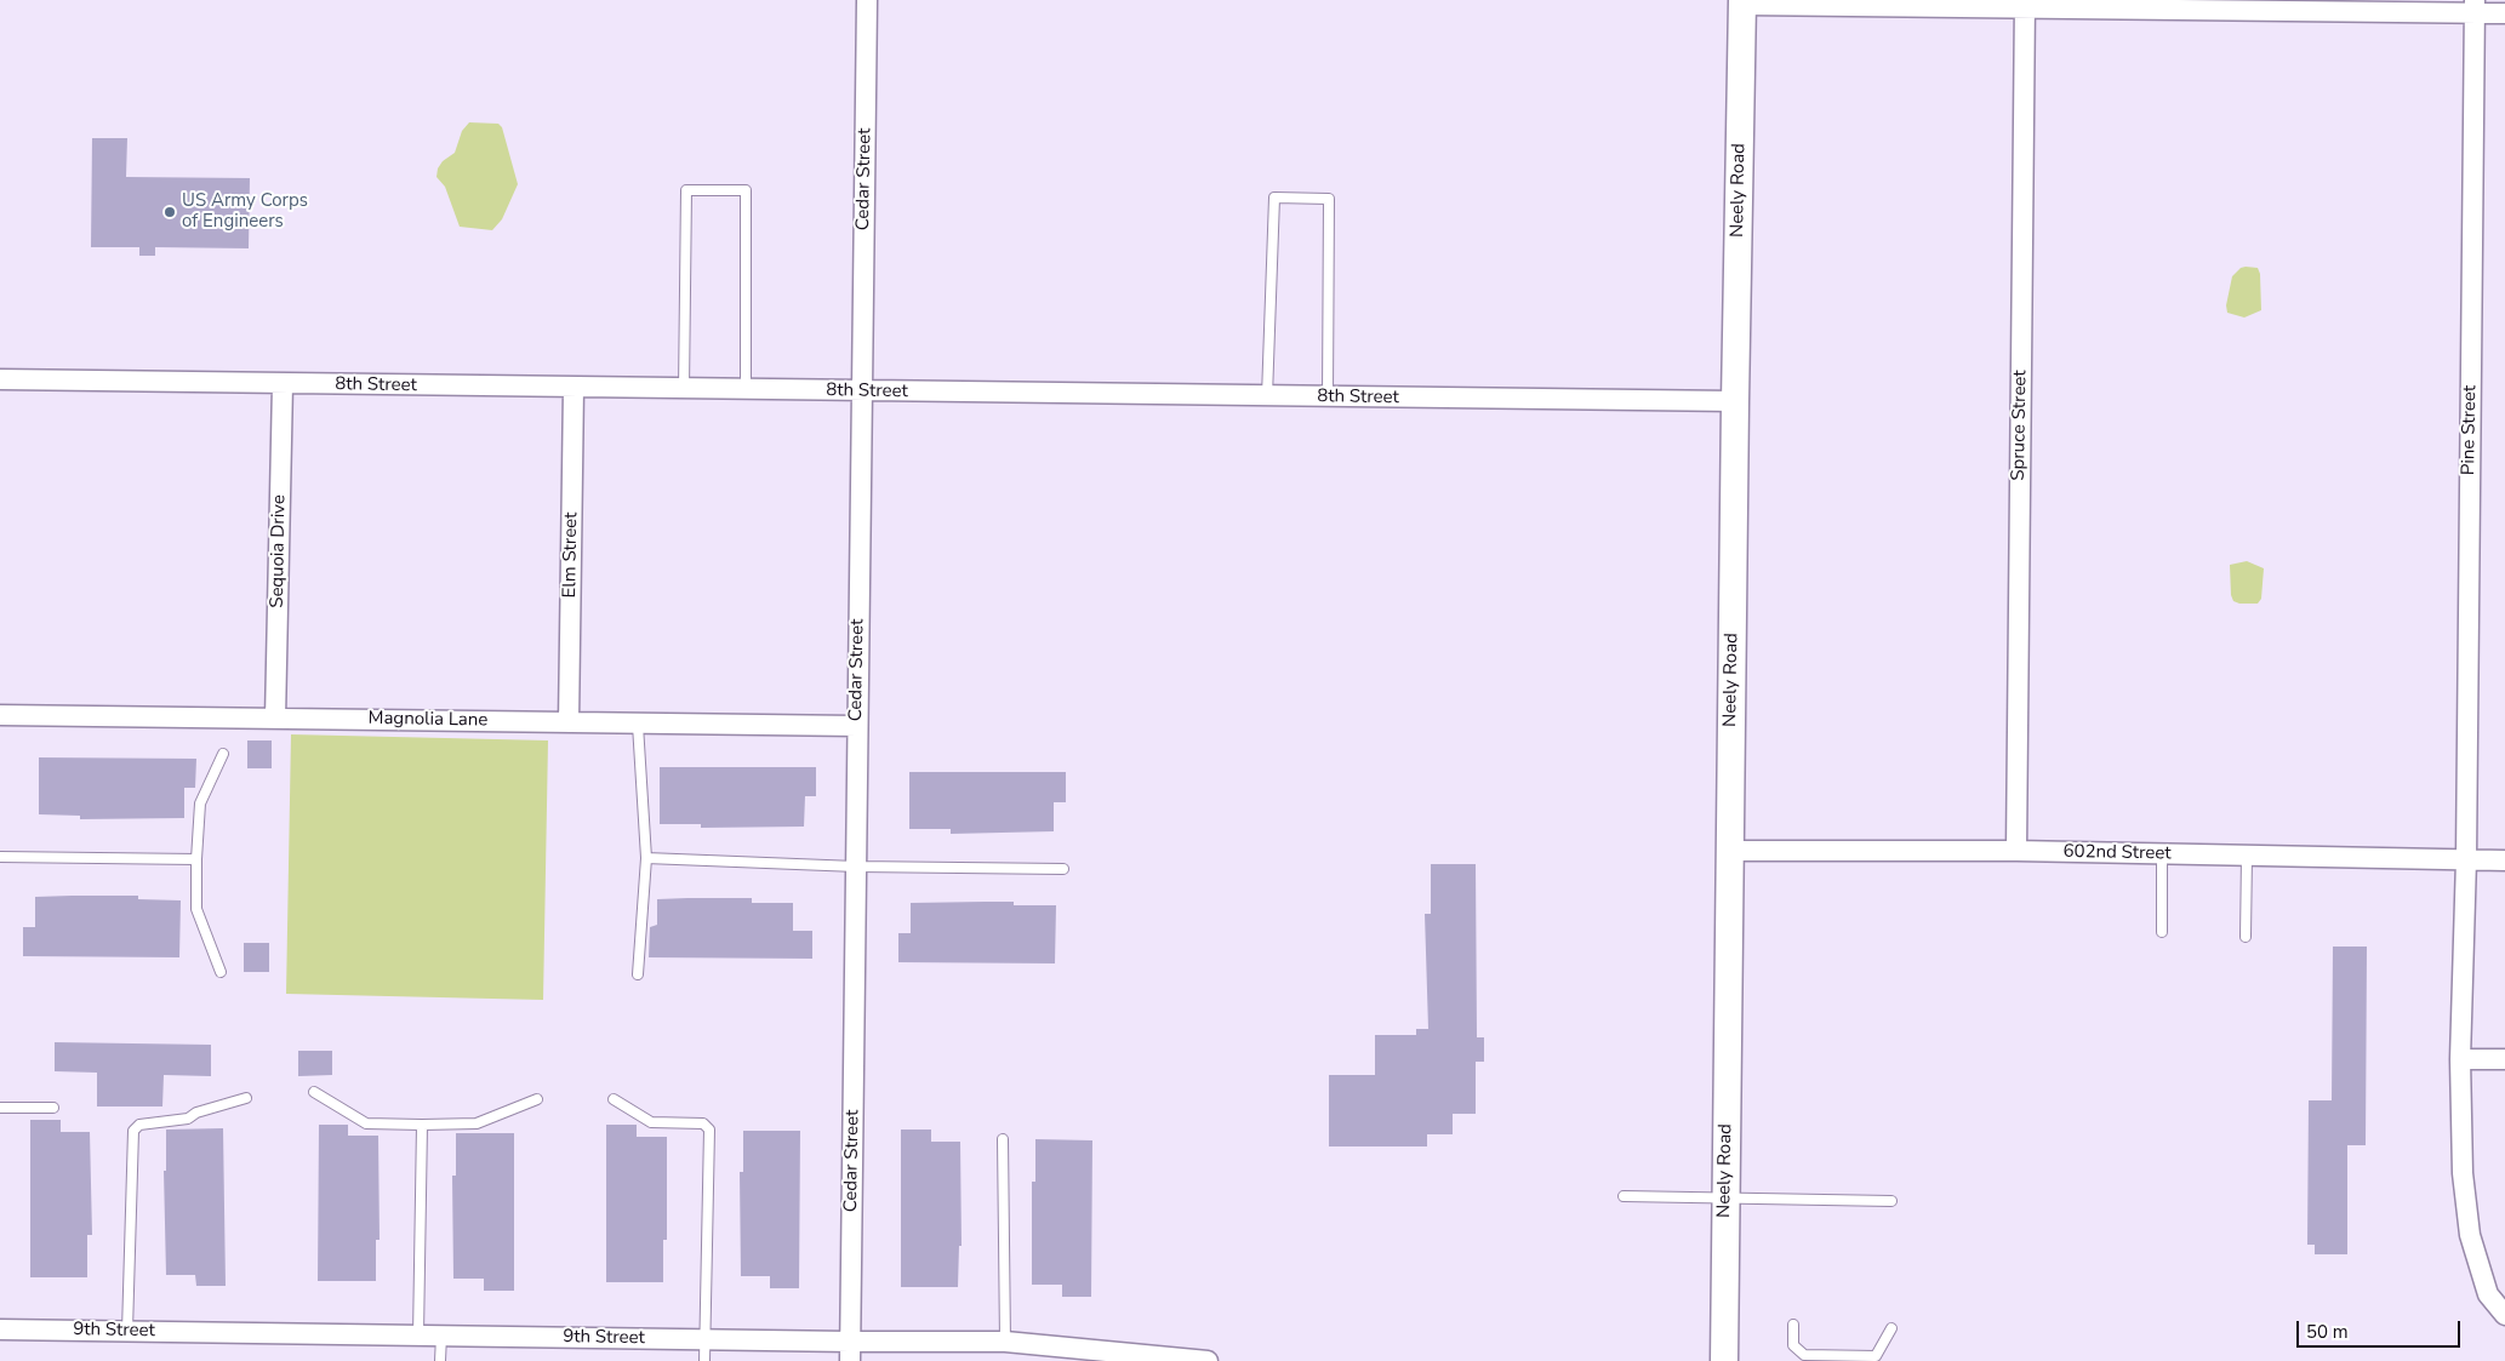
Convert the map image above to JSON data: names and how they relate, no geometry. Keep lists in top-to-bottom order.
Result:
{
  "streets": {
    "street": [
      "Cedar Street",
      "Neely Road",
      "8th Street",
      "Spruce Street",
      "Pine Street",
      "Sequoia Drive",
      "Elm Street",
      "Magnolia Lane",
      "602nd Street",
      "9th Street"
    ]
  },
  "crossings": [
    ["Cedar Street", "8th Street"],
    ["Cedar Street", "Magnolia Lane"],
    ["Cedar Street", "9th Street"],
    ["Neely Road", "8th Street"],
    ["Neely Road", "602nd Street"],
    ["8th Street", "Sequoia Drive"],
    ["8th Street", "Elm Street"],
    ["Spruce Street", "602nd Street"],
    ["Pine Street", "602nd Street"],
    ["Sequoia Drive", "Magnolia Lane"],
    ["Elm Street", "Magnolia Lane"]
  ],
  "places": ["US Army Corps of Engineers"],
  "scale_bar": "50 m"
}
